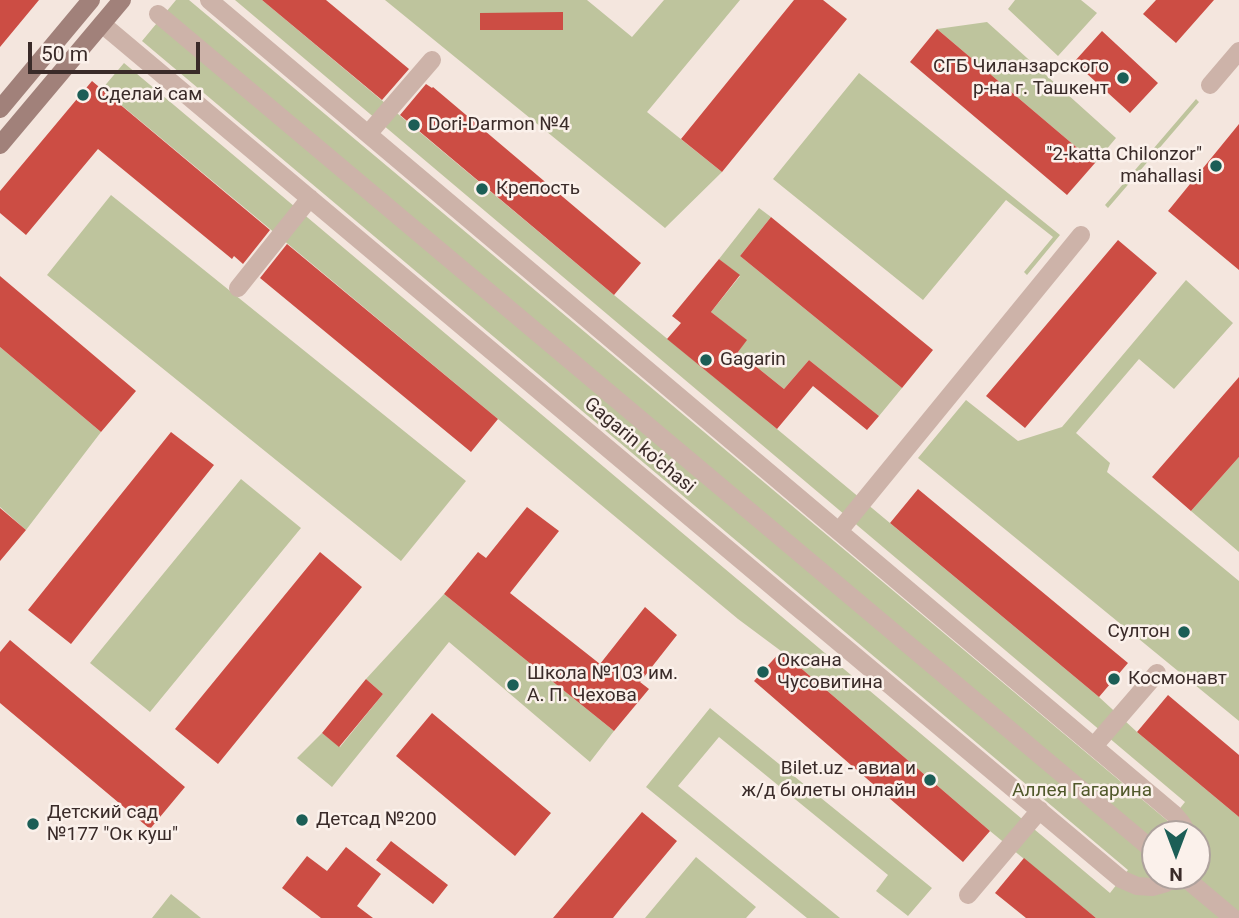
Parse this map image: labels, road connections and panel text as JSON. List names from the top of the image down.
{
  "streets": {
    "main road": ["Gagarin ko'chasi"]
  },
  "parks": ["Аллея Гагарина"],
  "places": [
    "СГБ Чиланзарского р-на г. Ташкент",
    "Сделай сам",
    "Dori-Darmon №4",
    "\"2-katta Chilonzor\" mahallasi",
    "Крепость",
    "Gagarin",
    "Султон",
    "Оксана Чусовитина",
    "Космонавт",
    "Школа №103 им. А. П. Чехова",
    "Bilet.uz - авиа и ж/д билеты онлайн",
    "Детсад №200",
    "Детский сад №177 \"Ок куш\""
  ],
  "scale_bar": "50 m",
  "north": "bottom"
}
